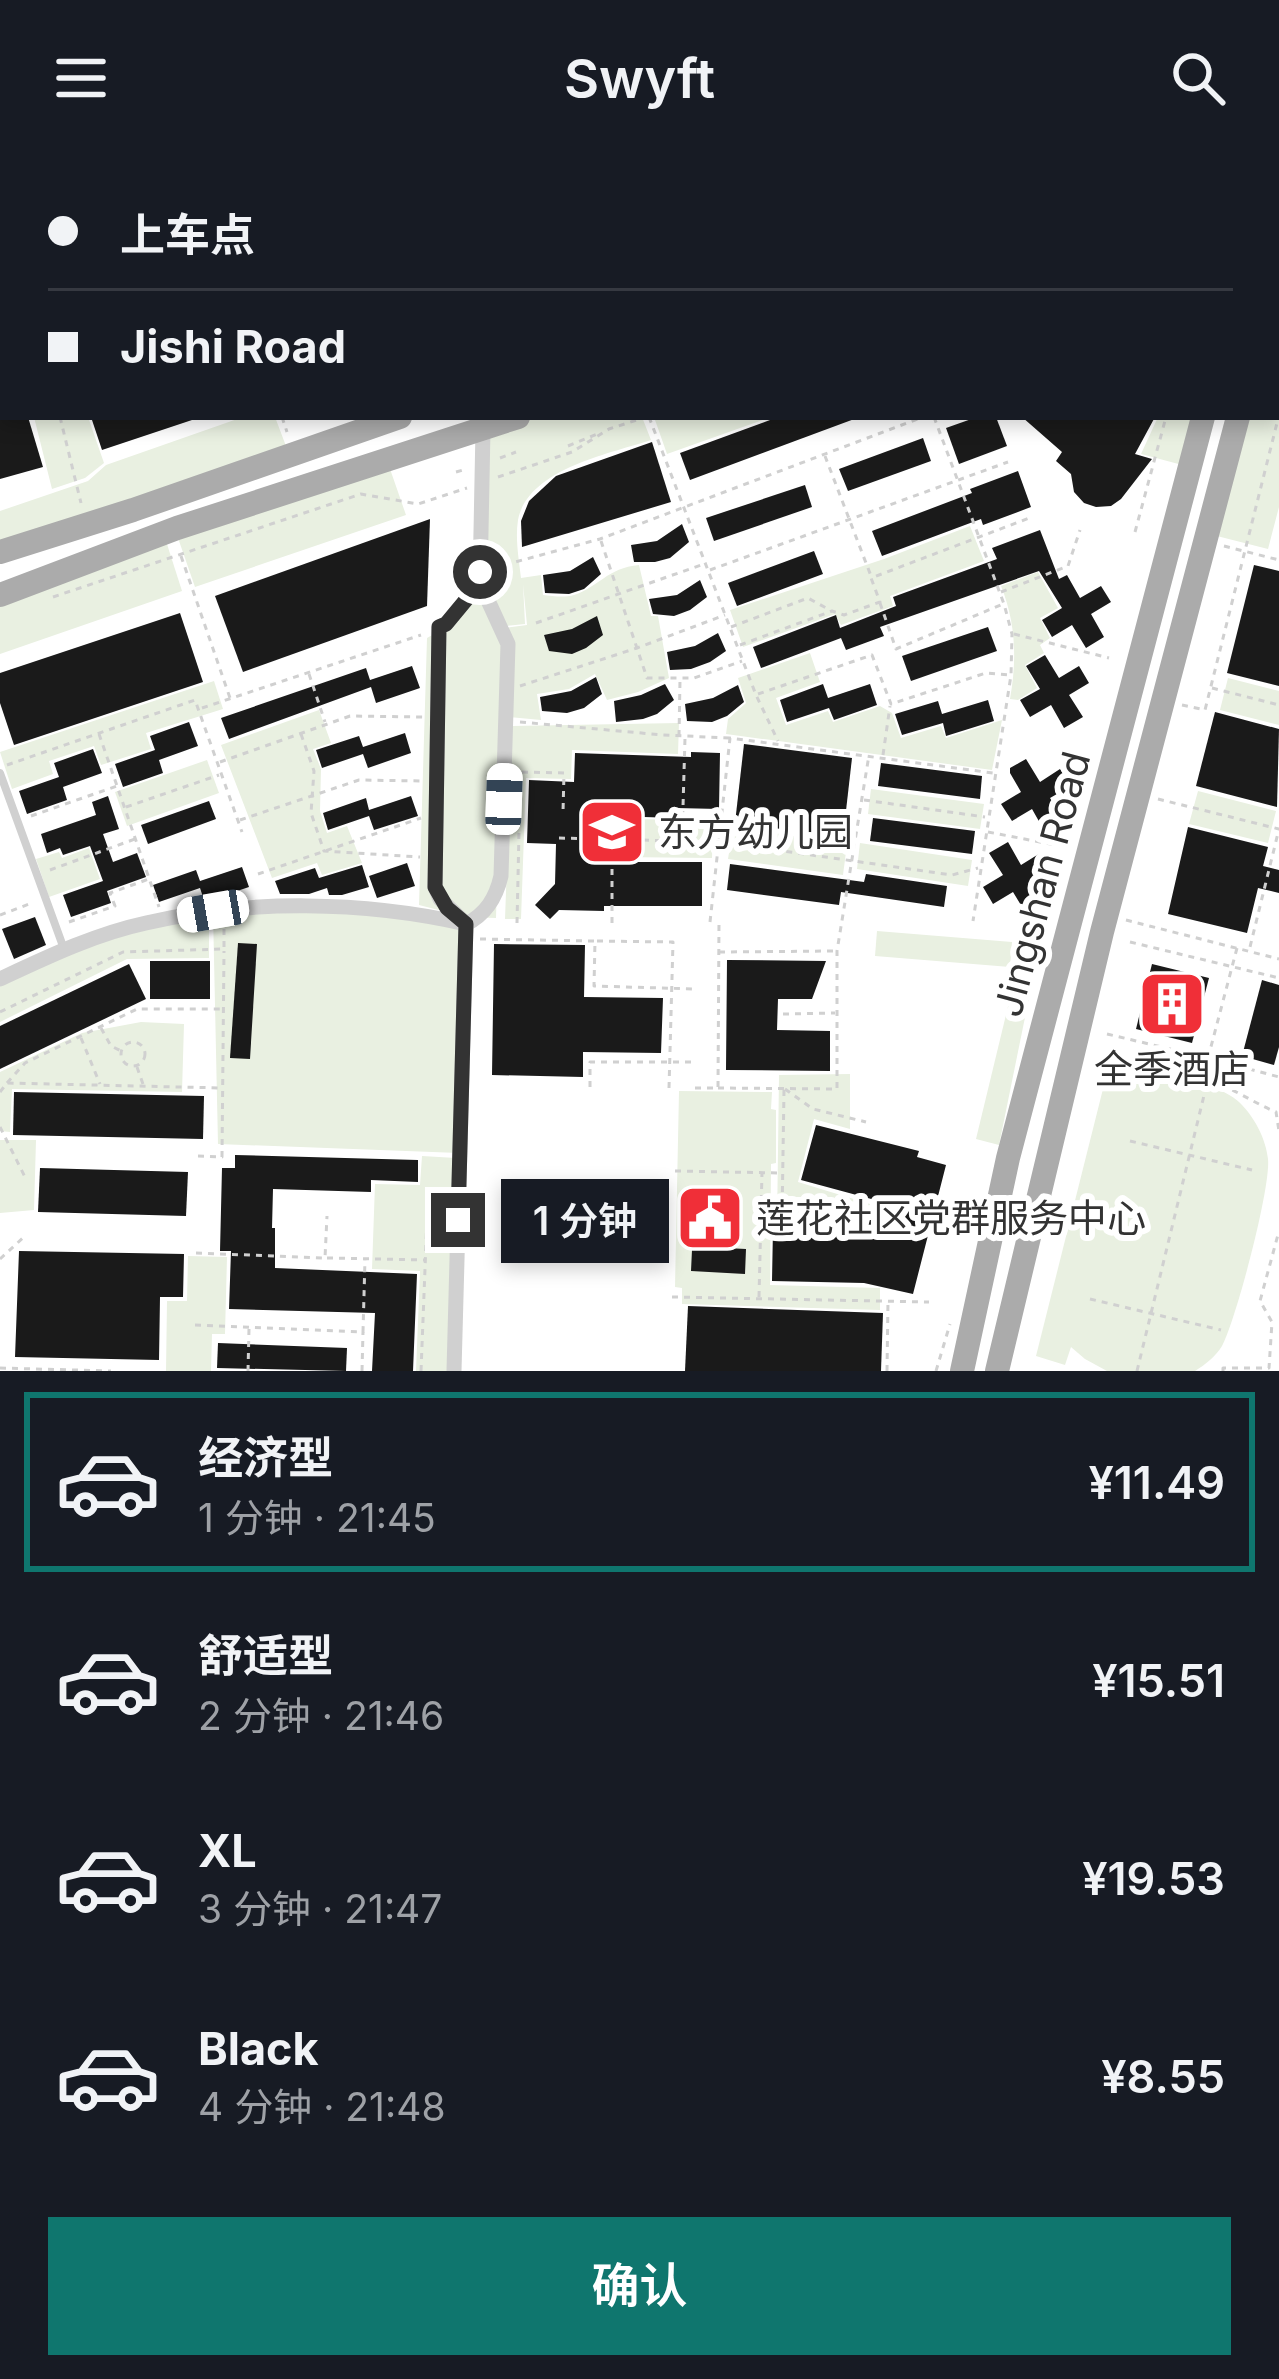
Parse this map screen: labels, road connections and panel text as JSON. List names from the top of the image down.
{
  "streets": {
    "main road": ["Jingshan Road"]
  },
  "places": {
    "school or university": ["东方幼儿园"],
    "building": ["全季酒店"],
    "public building": ["莲花社区党群服务中心"]
  },
  "page": {
    "header": "Swyft",
    "banner": ["上车点", "Jishi Road"],
    "bubble": "1 分钟",
    "list": [
      {
        "name": "经济型",
        "note": "1 分钟 · 21:45",
        "value": "¥11.49"
      },
      {
        "name": "舒适型",
        "note": "2 分钟 · 21:46",
        "value": "¥15.51"
      },
      {
        "name": "XL",
        "note": "3 分钟 · 21:47",
        "value": "¥19.53"
      },
      {
        "name": "Black",
        "note": "4 分钟 · 21:48",
        "value": "¥8.55"
      }
    ],
    "buttons": "确认"
  }
}
